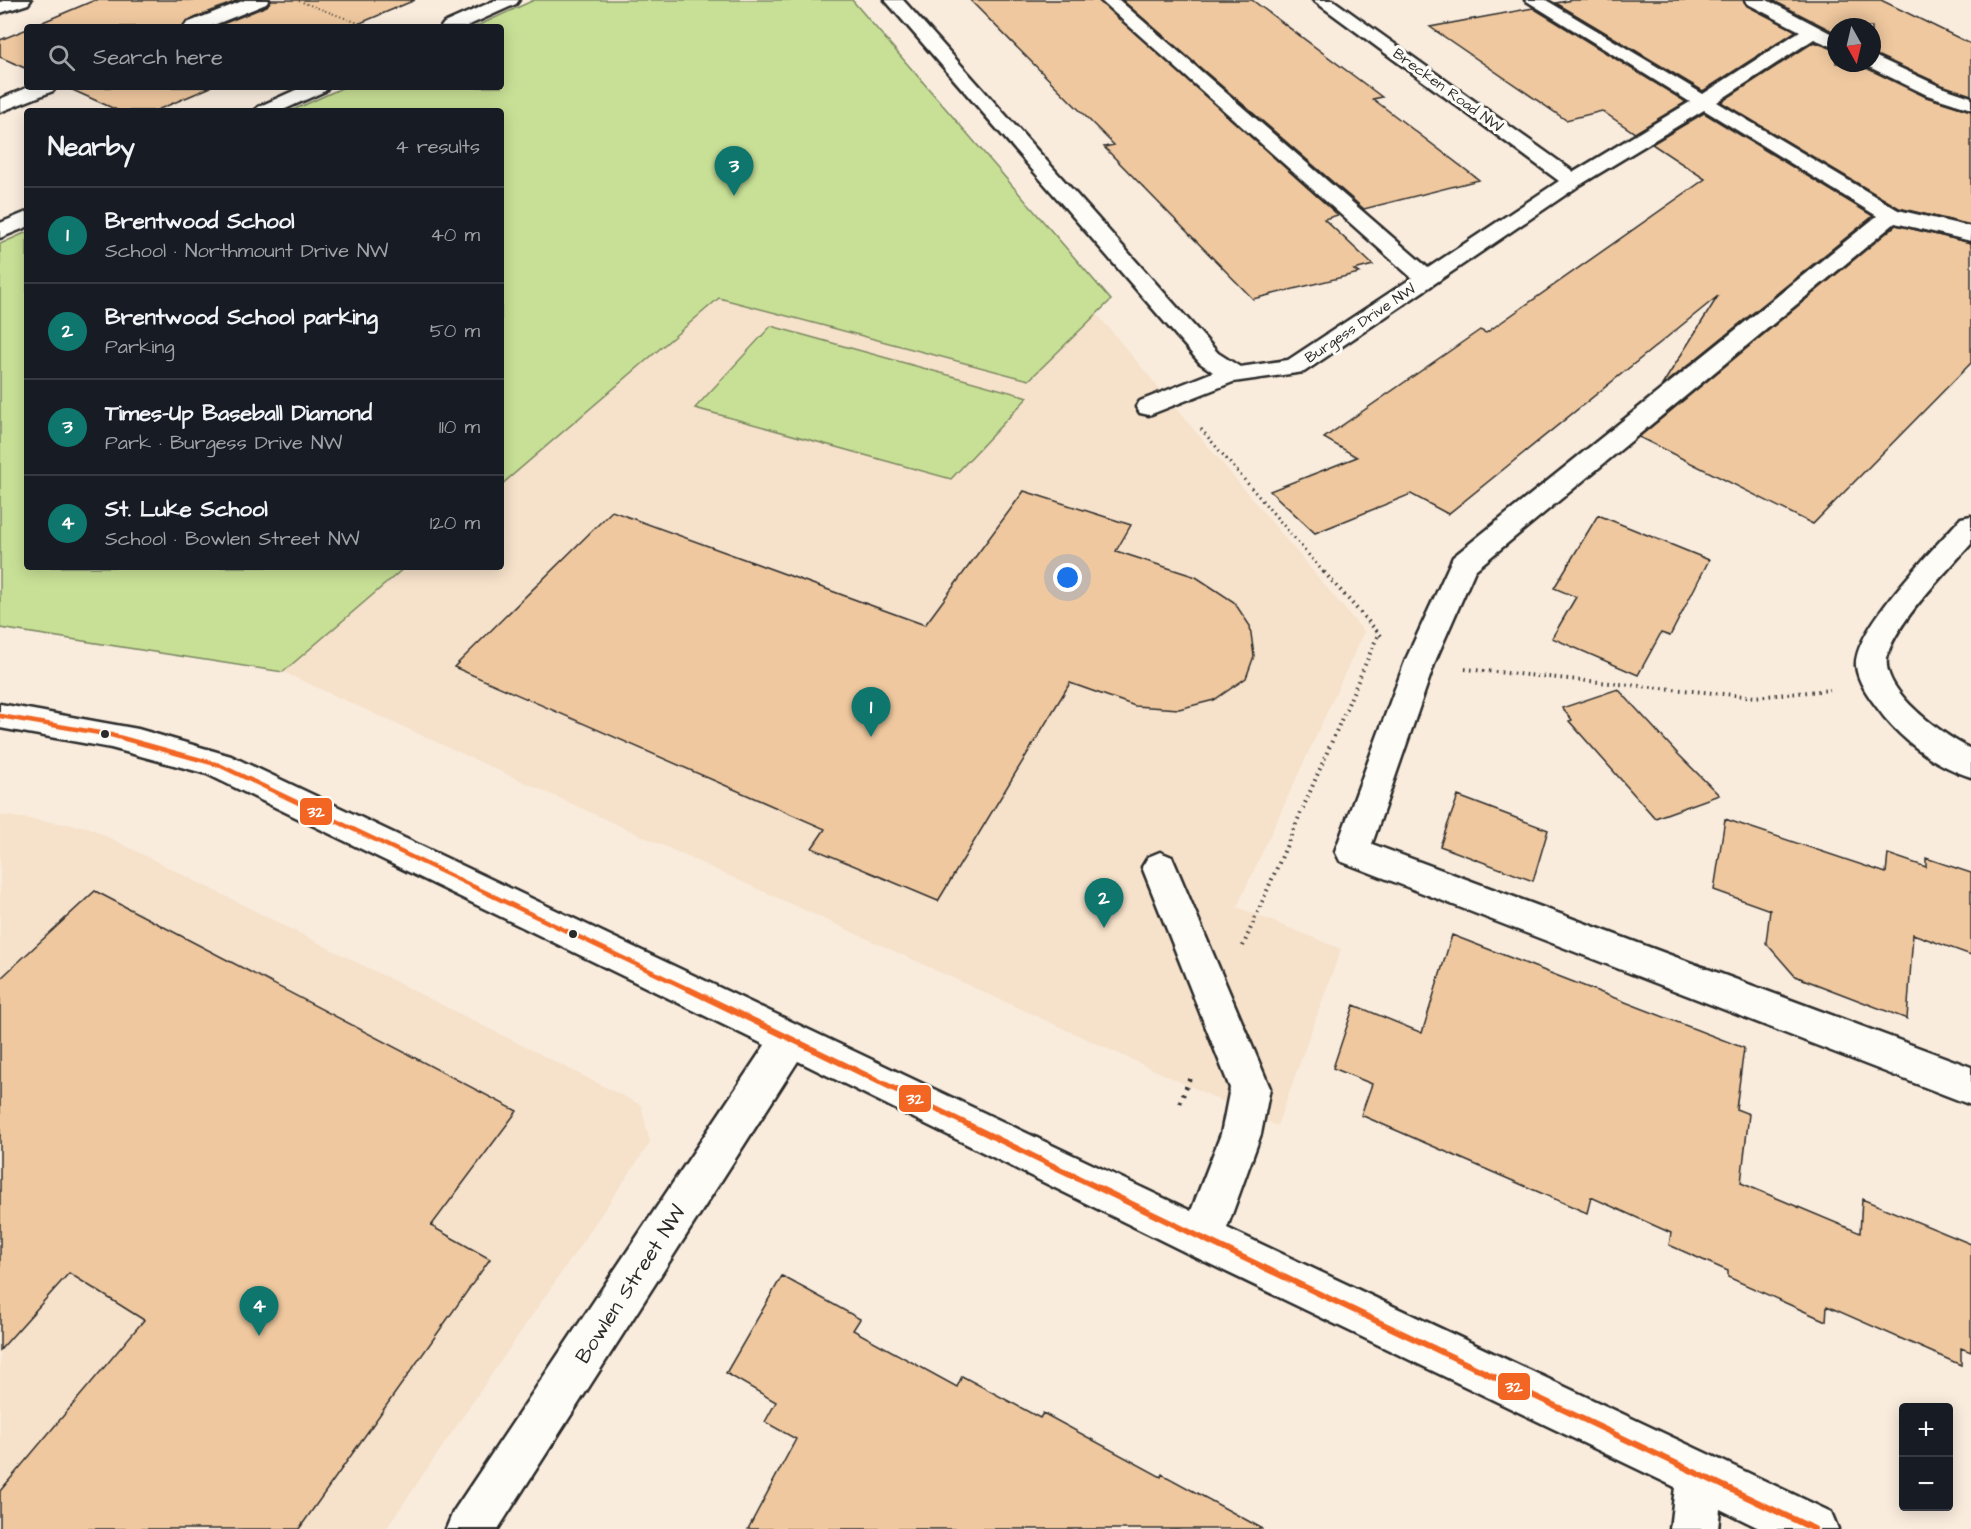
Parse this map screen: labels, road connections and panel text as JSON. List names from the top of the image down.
{
  "streets": {
    "street": ["Brecken Road NW", "Burgess Drive NW", "Bowlen Street NW"]
  },
  "crossings": [
    ["Brecken Road NW", "Burgess Drive NW"]
  ],
  "lines": ["transit line 32"],
  "north": "bottom",
  "page": {
    "search": "Search here",
    "heading": ["Nearby", "4 results"],
    "pins": [
      "3",
      "1",
      "2",
      "4"
    ],
    "list": [
      {
        "mark": "1",
        "name": "Brentwood School",
        "note": "School · Northmount Drive NW",
        "value": "40 m"
      },
      {
        "mark": "2",
        "name": "Brentwood School parking",
        "note": "Parking",
        "value": "50 m"
      },
      {
        "mark": "3",
        "name": "Times-Up Baseball Diamond",
        "note": "Park · Burgess Drive NW",
        "value": "110 m"
      },
      {
        "mark": "4",
        "name": "St. Luke School",
        "note": "School · Bowlen Street NW",
        "value": "120 m"
      }
    ],
    "map_buttons": ["+", "−"]
  }
}
